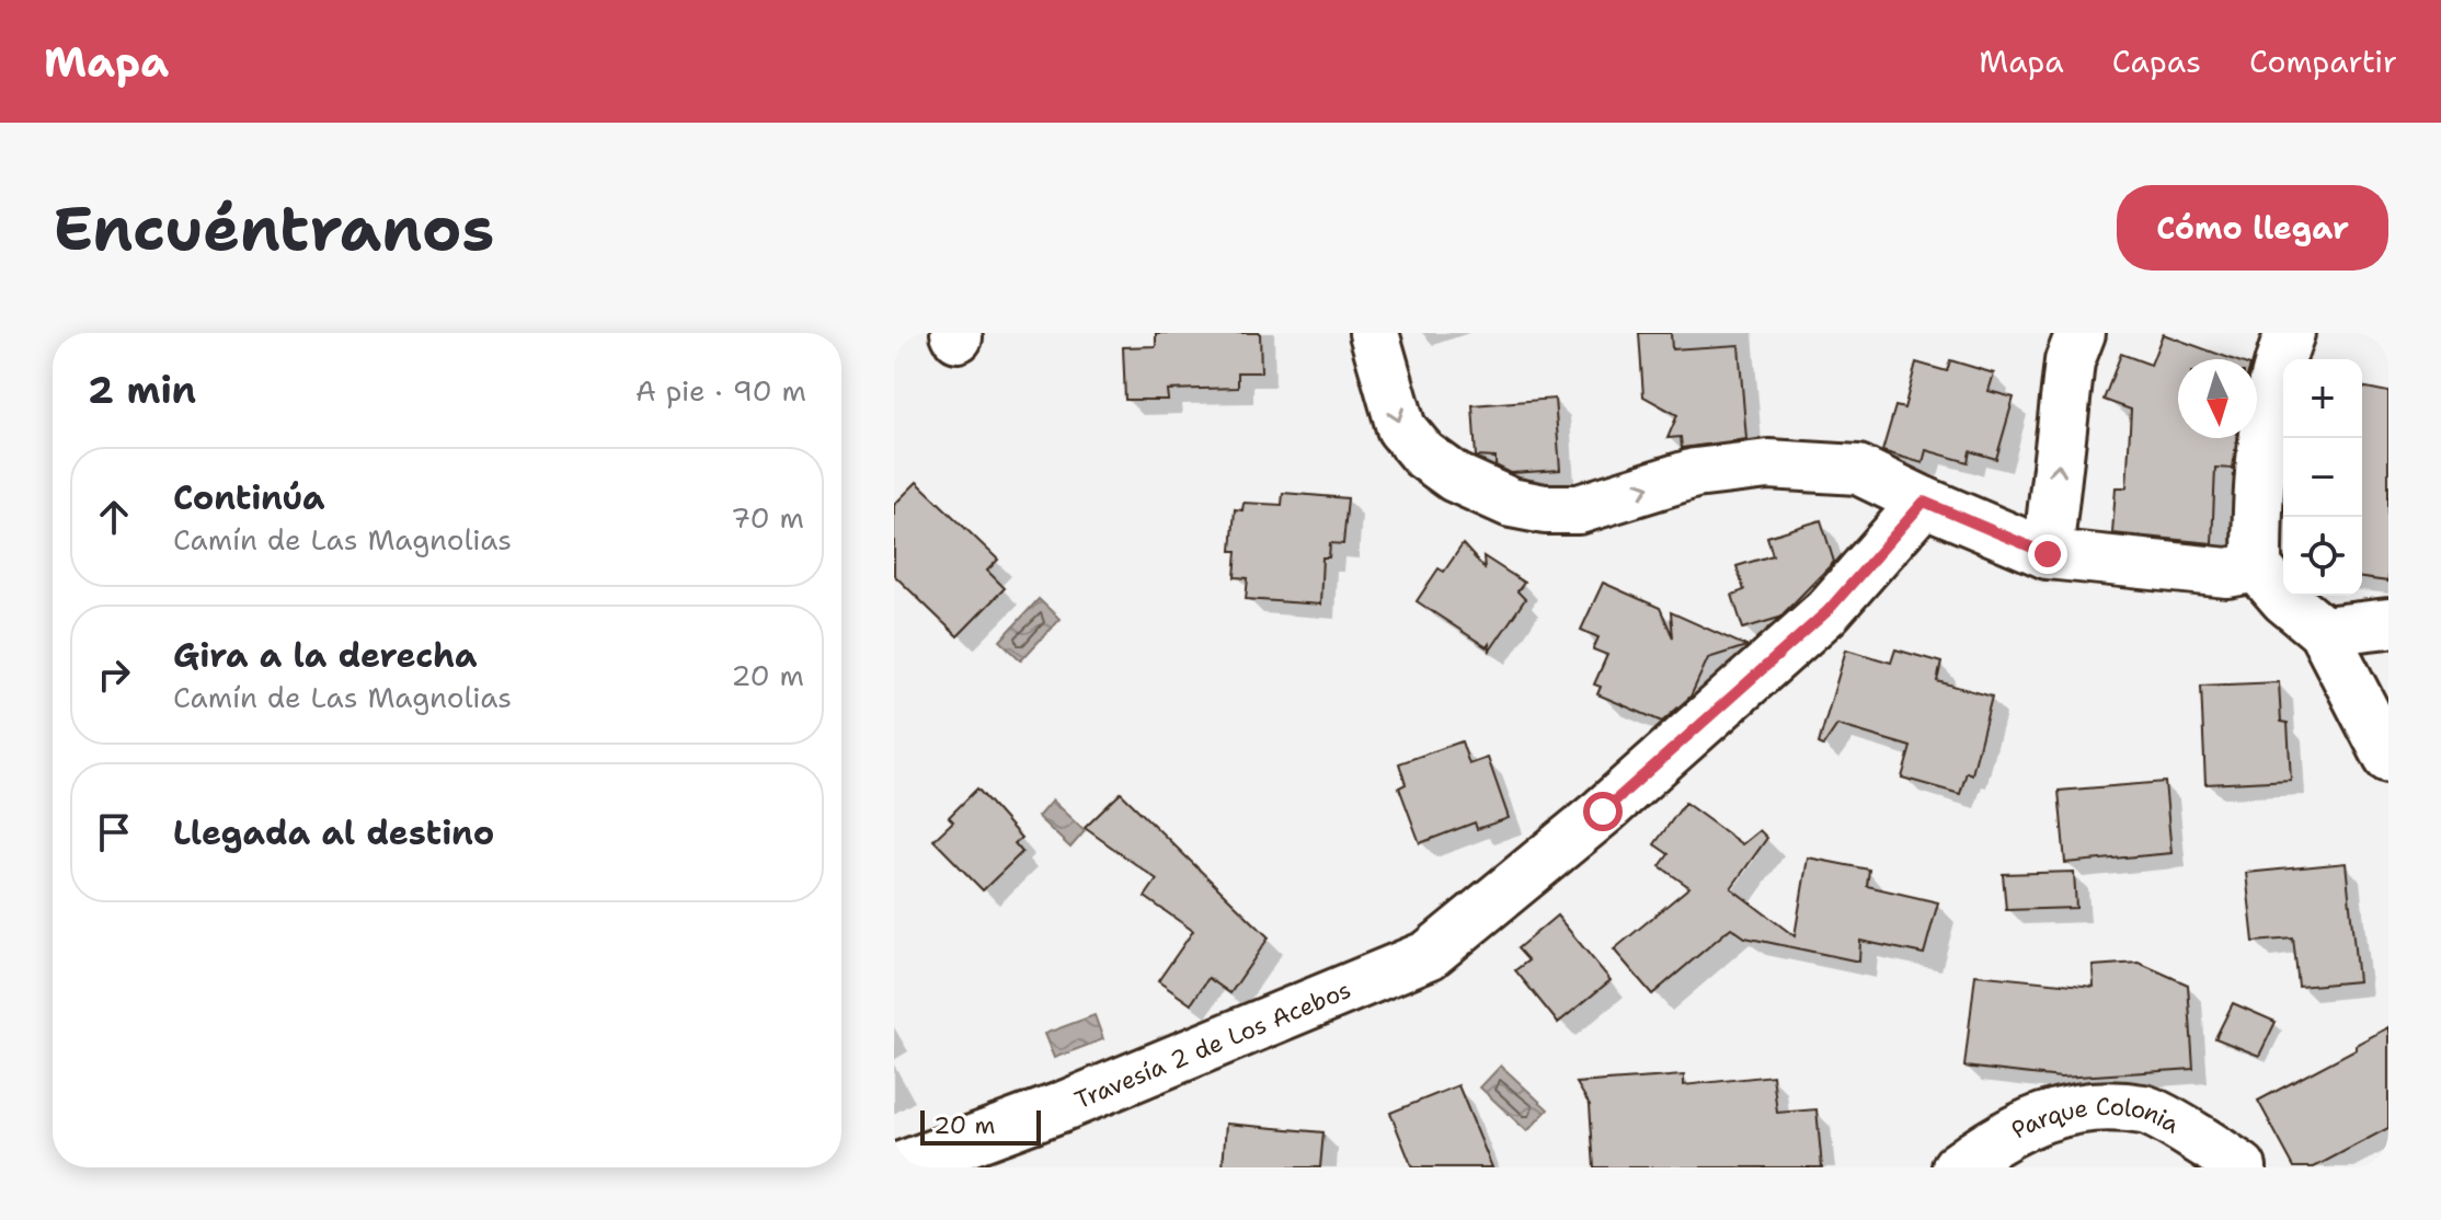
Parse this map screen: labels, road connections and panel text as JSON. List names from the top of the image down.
{
  "streets": {
    "street": ["Travesía 2 de Los Acebos", "Parque Colonia"]
  },
  "scale_bar": "20 m",
  "north": "bottom",
  "page": {
    "header": "Mapa",
    "nav": ["Mapa", "Capas", "Compartir"],
    "buttons": "Cómo llegar",
    "title": "Encuéntranos",
    "heading": ["2 min", "A pie · 90 m"],
    "map_buttons": ["+", "−"],
    "list": [
      ["Continúa", "Camín de Las Magnolias", "70 m"],
      ["Gira a la derecha", "Camín de Las Magnolias", "20 m"],
      "Llegada al destino"
    ],
    "scale": "20 m"
  }
}
